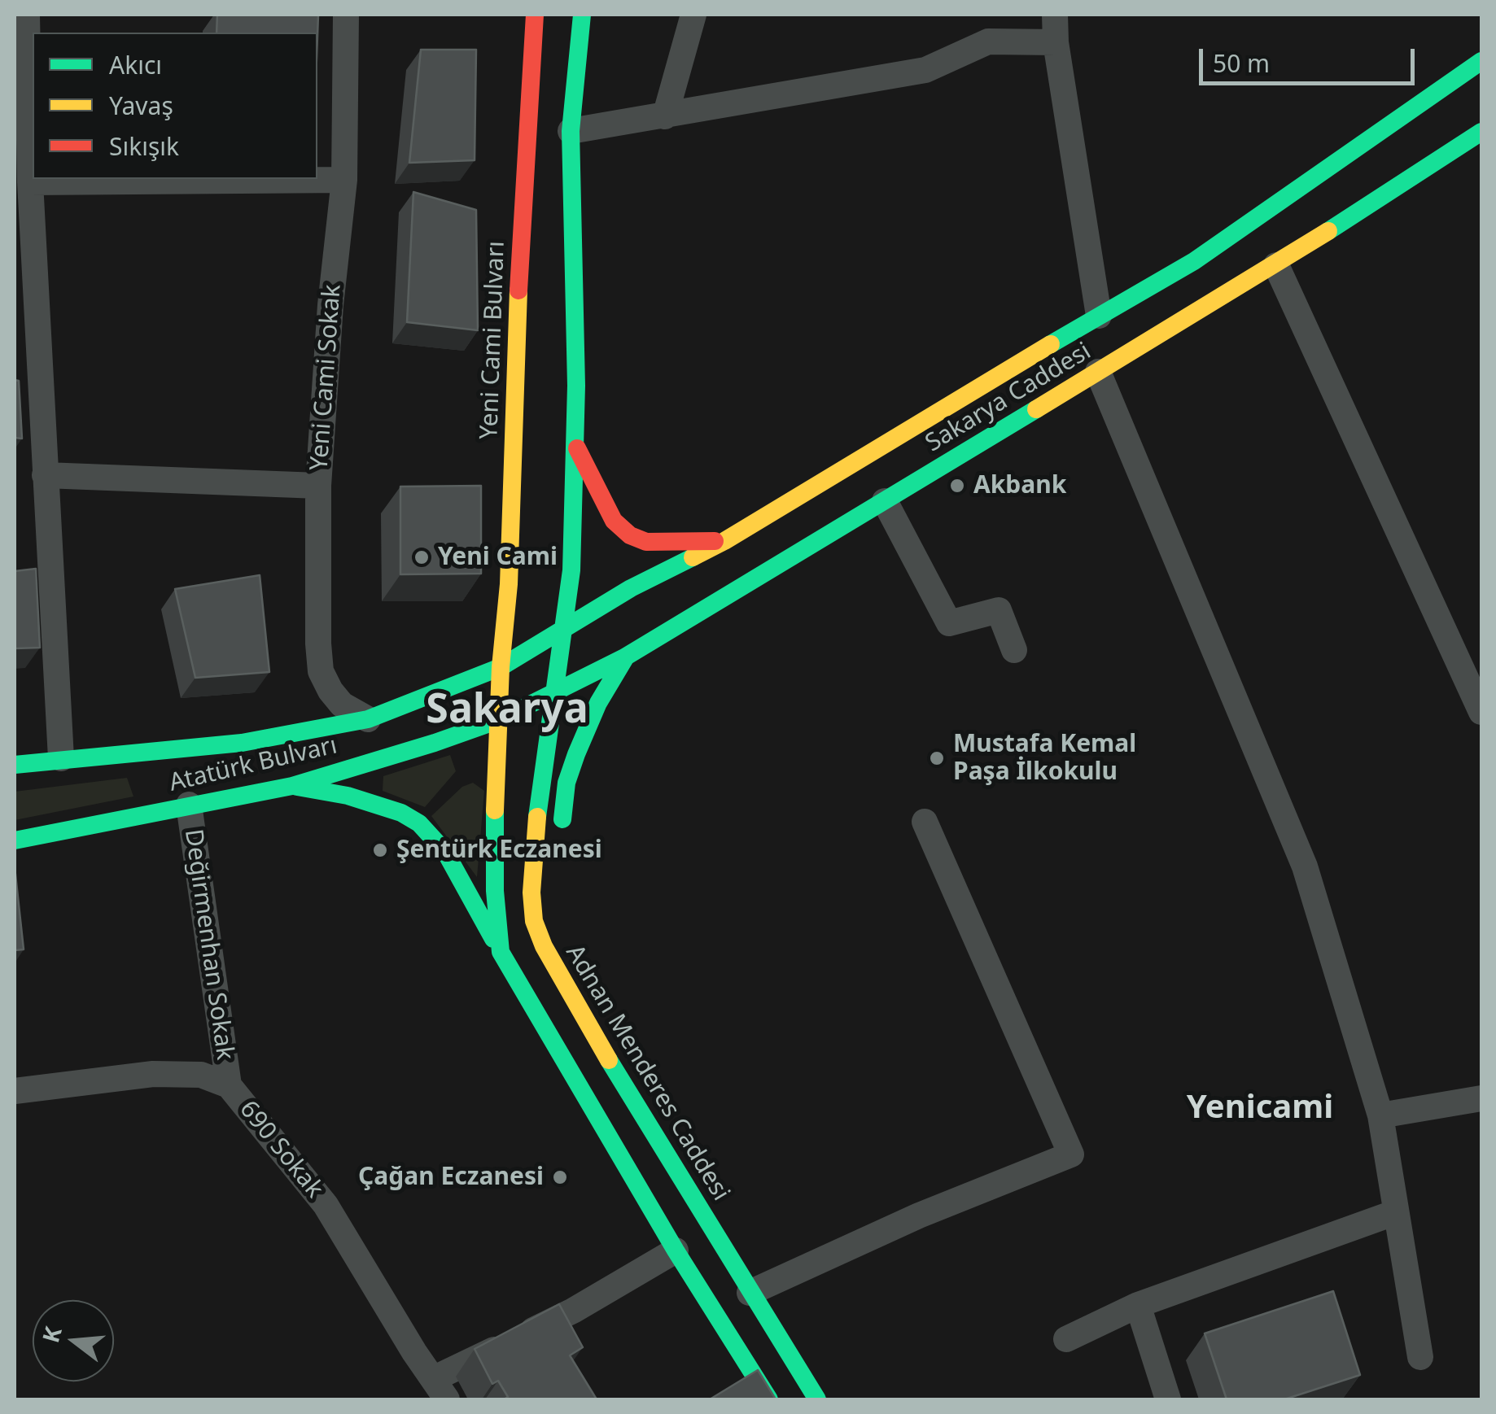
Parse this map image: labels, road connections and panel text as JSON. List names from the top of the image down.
{
  "streets": {
    "main road": [
      "Yeni Cami Bulvarı",
      "Sakarya Caddesi",
      "Atatürk Bulvarı",
      "Adnan Menderes Caddesi"
    ],
    "street": ["Yeni Cami Sokak", "Değirmenhan Sokak", "690 Sokak"]
  },
  "crossings": [
    ["Yeni Cami Bulvarı", "Sakarya Caddesi"],
    ["Yeni Cami Bulvarı", "Atatürk Bulvarı"],
    ["Yeni Cami Sokak", "Atatürk Bulvarı"],
    ["Sakarya Caddesi", "Atatürk Bulvarı"],
    ["Sakarya Caddesi", "Adnan Menderes Caddesi"],
    ["Atatürk Bulvarı", "Değirmenhan Sokak"],
    ["Atatürk Bulvarı", "Adnan Menderes Caddesi"],
    ["Değirmenhan Sokak", "690 Sokak"]
  ],
  "districts": ["Sakarya", "Yenicami"],
  "places": [
    "Akbank",
    "Yeni Cami",
    "Mustafa Kemal Paşa İlkokulu",
    "Şentürk Eczanesi",
    "Çağan Eczanesi"
  ],
  "legend": ["Akıcı", "Yavaş", "Sıkışık"],
  "scale_bar": "50 m",
  "north": "left"
}
